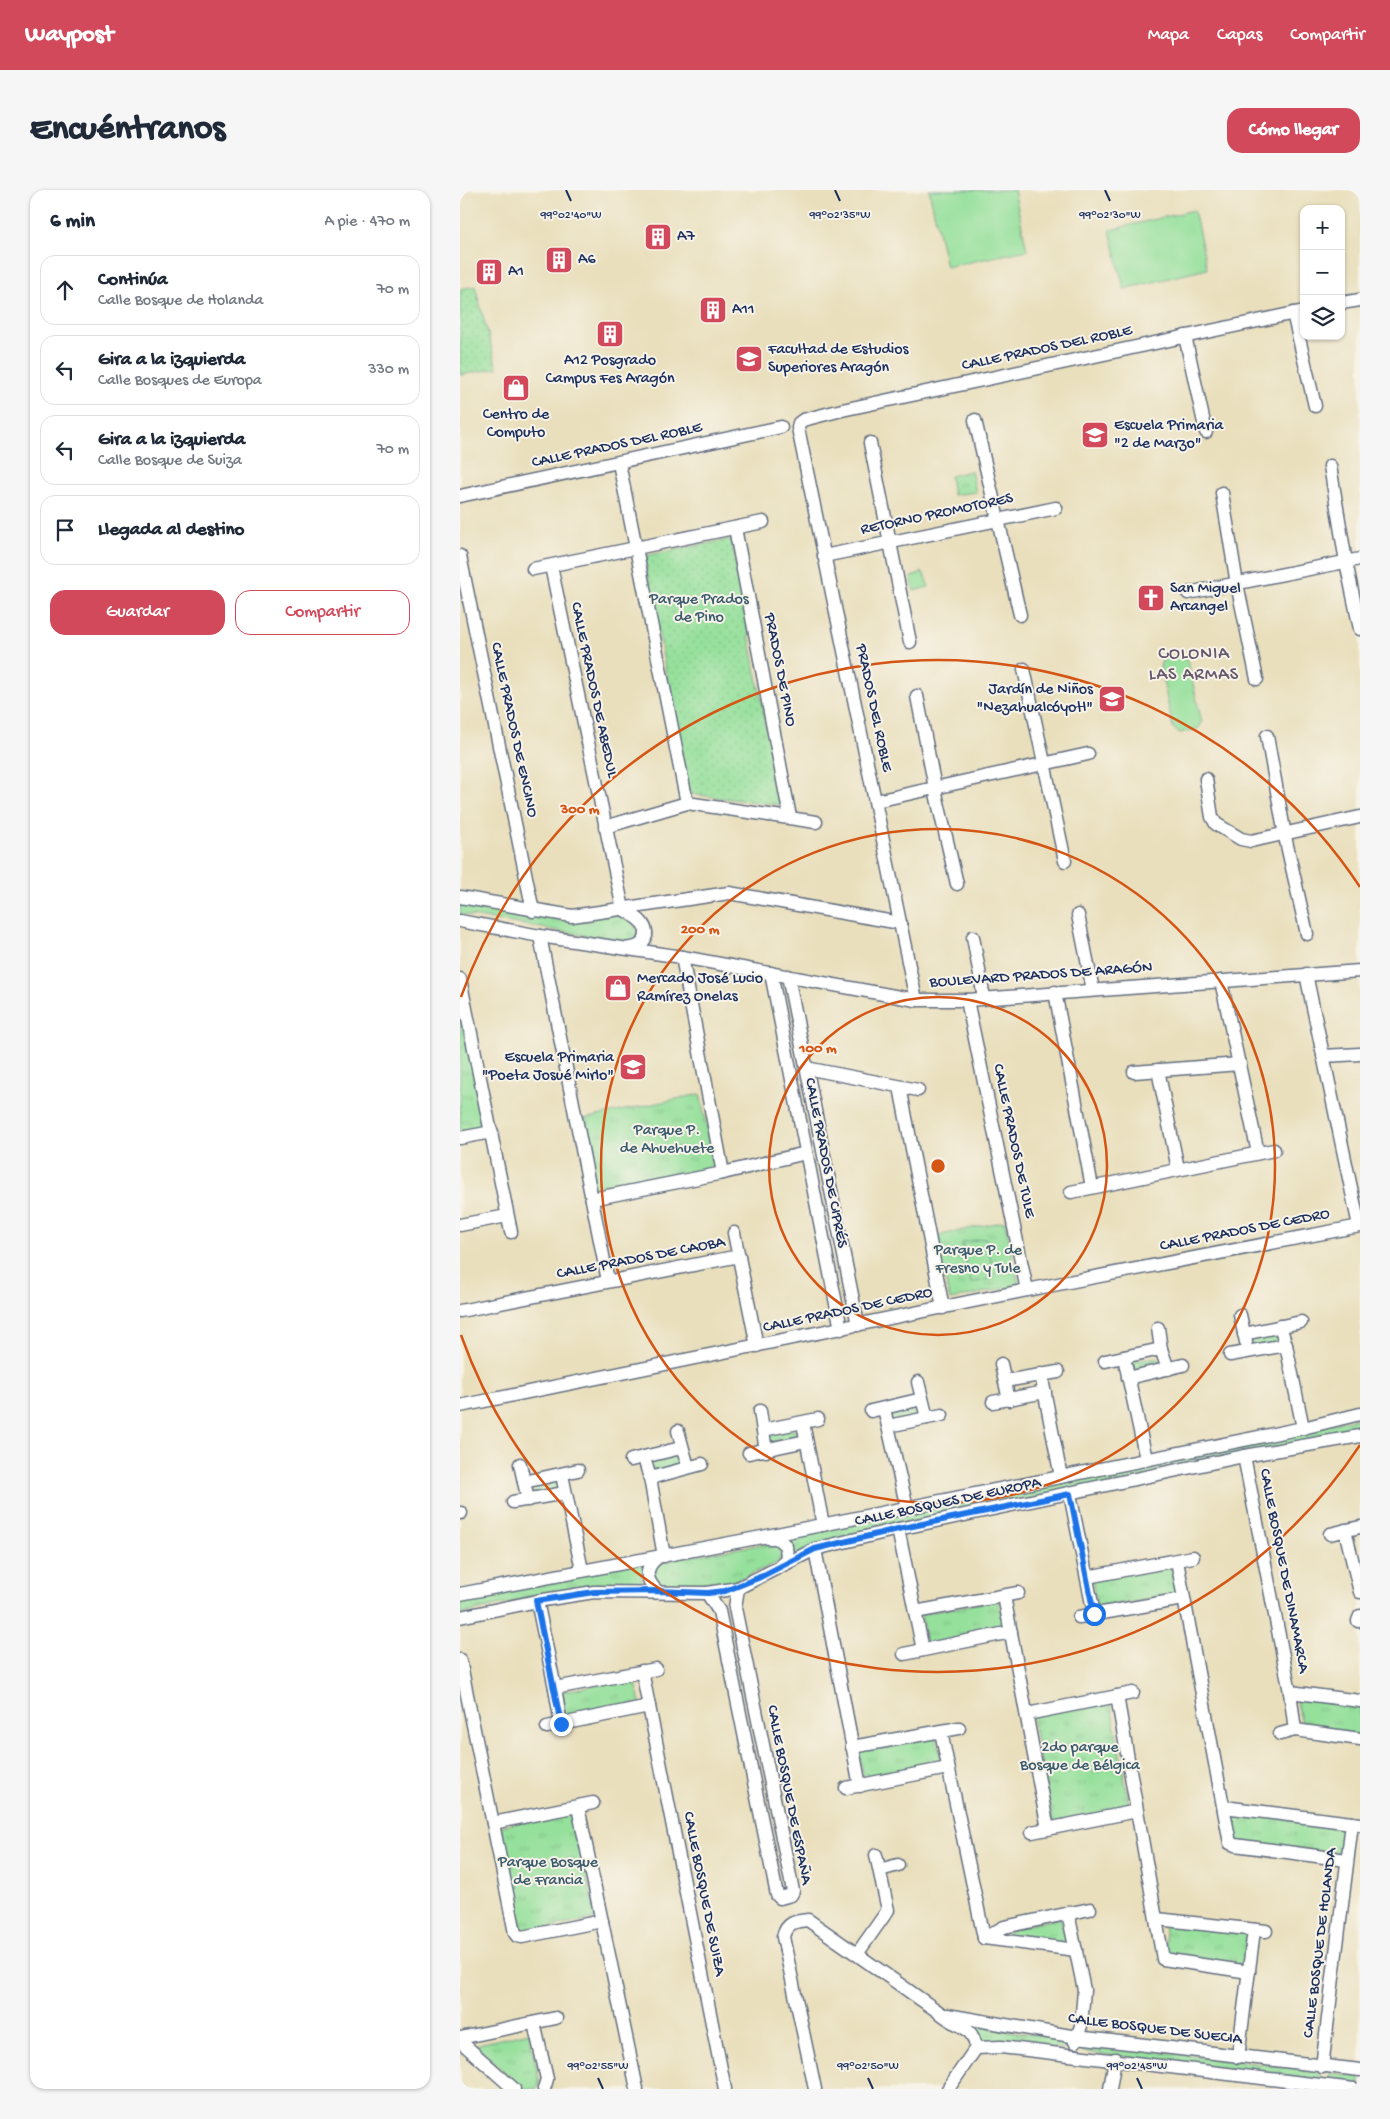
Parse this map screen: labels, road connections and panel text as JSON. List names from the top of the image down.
{
  "streets": {
    "street": [
      "CALLE PRADOS DEL ROBLE",
      "RETORNO PROMOTORES",
      "PRADOS DE PINO",
      "CALLE PRADOS DE ABEDUL",
      "PRADOS DEL ROBLE",
      "CALLE PRADOS DE ENCINO",
      "BOULEVARD PRADOS DE ARAGÓN",
      "CALLE PRADOS DE TULE",
      "CALLE PRADOS DE CIPRÉS",
      "CALLE PRADOS DE CEDRO",
      "CALLE PRADOS DE CAOBA",
      "CALLE BOSQUES DE EUROPA",
      "CALLE BOSQUE DE DINAMARCA",
      "CALLE BOSQUE DE ESPAÑA",
      "CALLE BOSQUE DE SUIZA",
      "CALLE BOSQUE DE HOLANDA",
      "CALLE BOSQUE DE SUECIA"
    ]
  },
  "crossings": [
    ["CALLE PRADOS DEL ROBLE", "PRADOS DEL ROBLE"],
    ["RETORNO PROMOTORES", "PRADOS DEL ROBLE"],
    ["PRADOS DEL ROBLE", "BOULEVARD PRADOS DE ARAGÓN"],
    ["BOULEVARD PRADOS DE ARAGÓN", "CALLE PRADOS DE TULE"],
    ["BOULEVARD PRADOS DE ARAGÓN", "CALLE PRADOS DE CIPRÉS"],
    ["CALLE PRADOS DE TULE", "CALLE PRADOS DE CEDRO"],
    ["CALLE PRADOS DE CIPRÉS", "CALLE PRADOS DE CEDRO"],
    ["CALLE PRADOS DE CEDRO", "CALLE PRADOS DE CAOBA"],
    ["CALLE BOSQUES DE EUROPA", "CALLE BOSQUE DE DINAMARCA"],
    ["CALLE BOSQUES DE EUROPA", "CALLE BOSQUE DE ESPAÑA"],
    ["CALLE BOSQUE DE HOLANDA", "CALLE BOSQUE DE SUECIA"]
  ],
  "districts": ["COLONIA LAS ARMAS"],
  "parks": [
    "Parque Prados de Pino",
    "Parque P. de Ahuehuete",
    "Parque P. de Fresno y Tule",
    "2do parque Bosque de Bélgica",
    "Parque Bosque de Francia"
  ],
  "places": {
    "building": [
      "A7",
      "A6",
      "A1",
      "A11",
      "A12 Posgrado Campus Fes Aragón"
    ],
    "school or university": [
      "Facultad de Estudios Superiores Aragón",
      "Escuela Primaria \"2 de Marzo\"",
      "Jardín de Niños \"Nezahualcóyotl\"",
      "Escuela Primaria \"Poeta Josué Mirlo\""
    ],
    "shop": ["Centro de Computo", "Mercado José Lucio Ramírez Onelas"],
    "church": ["San Miguel Arcangel"]
  },
  "page": {
    "header": "Waypost",
    "nav": ["Mapa", "Capas", "Compartir"],
    "buttons": [
      "Cómo llegar",
      ["Guardar", "Compartir"]
    ],
    "title": "Encuéntranos",
    "heading": ["6 min", "A pie · 470 m"],
    "map_buttons": ["+", "−"],
    "list": [
      ["Continúa", "Calle Bosque de Holanda", "70 m"],
      ["Gira a la izquierda", "Calle Bosques de Europa", "330 m"],
      ["Gira a la izquierda", "Calle Bosque de Suiza", "70 m"],
      "Llegada al destino"
    ]
  },
  "coordinates": [
    "99°02'40\"W",
    "99°02'35\"W",
    "99°02'30\"W",
    "99°02'55\"W",
    "99°02'50\"W",
    "99°02'45\"W"
  ],
  "rings": ["300 m", "200 m", "100 m"]
}
